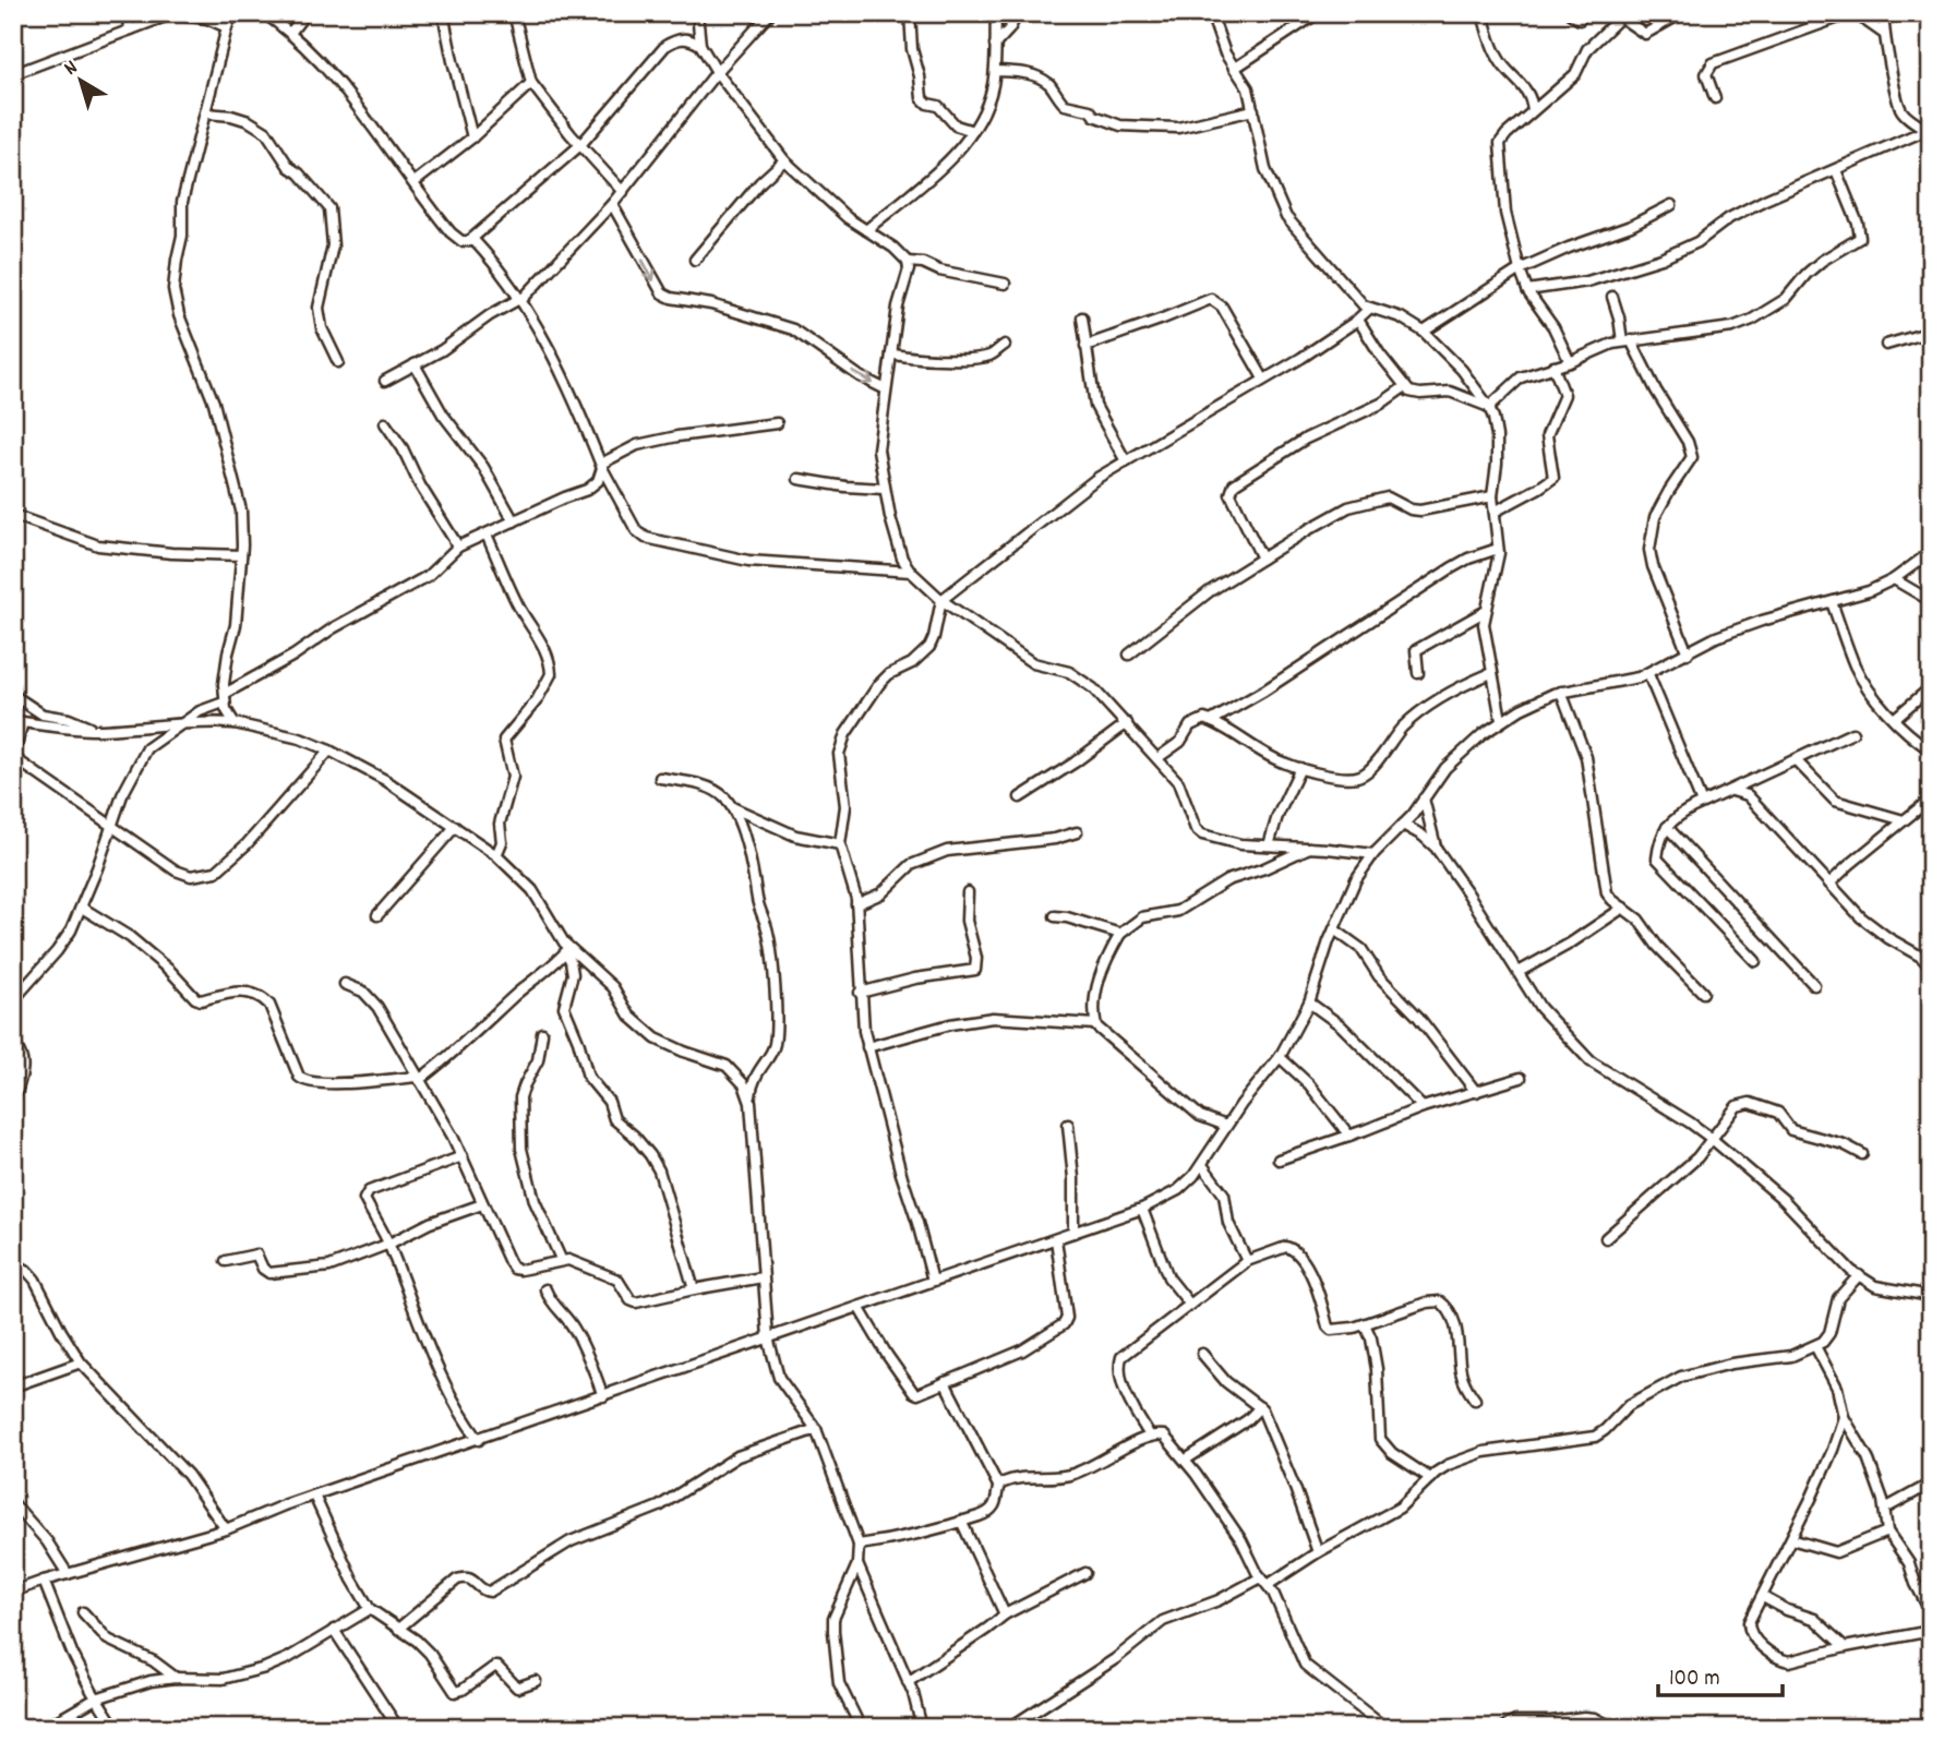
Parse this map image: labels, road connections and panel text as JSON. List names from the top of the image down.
{
  "scale_bar": "100 m",
  "north": "top left"
}
